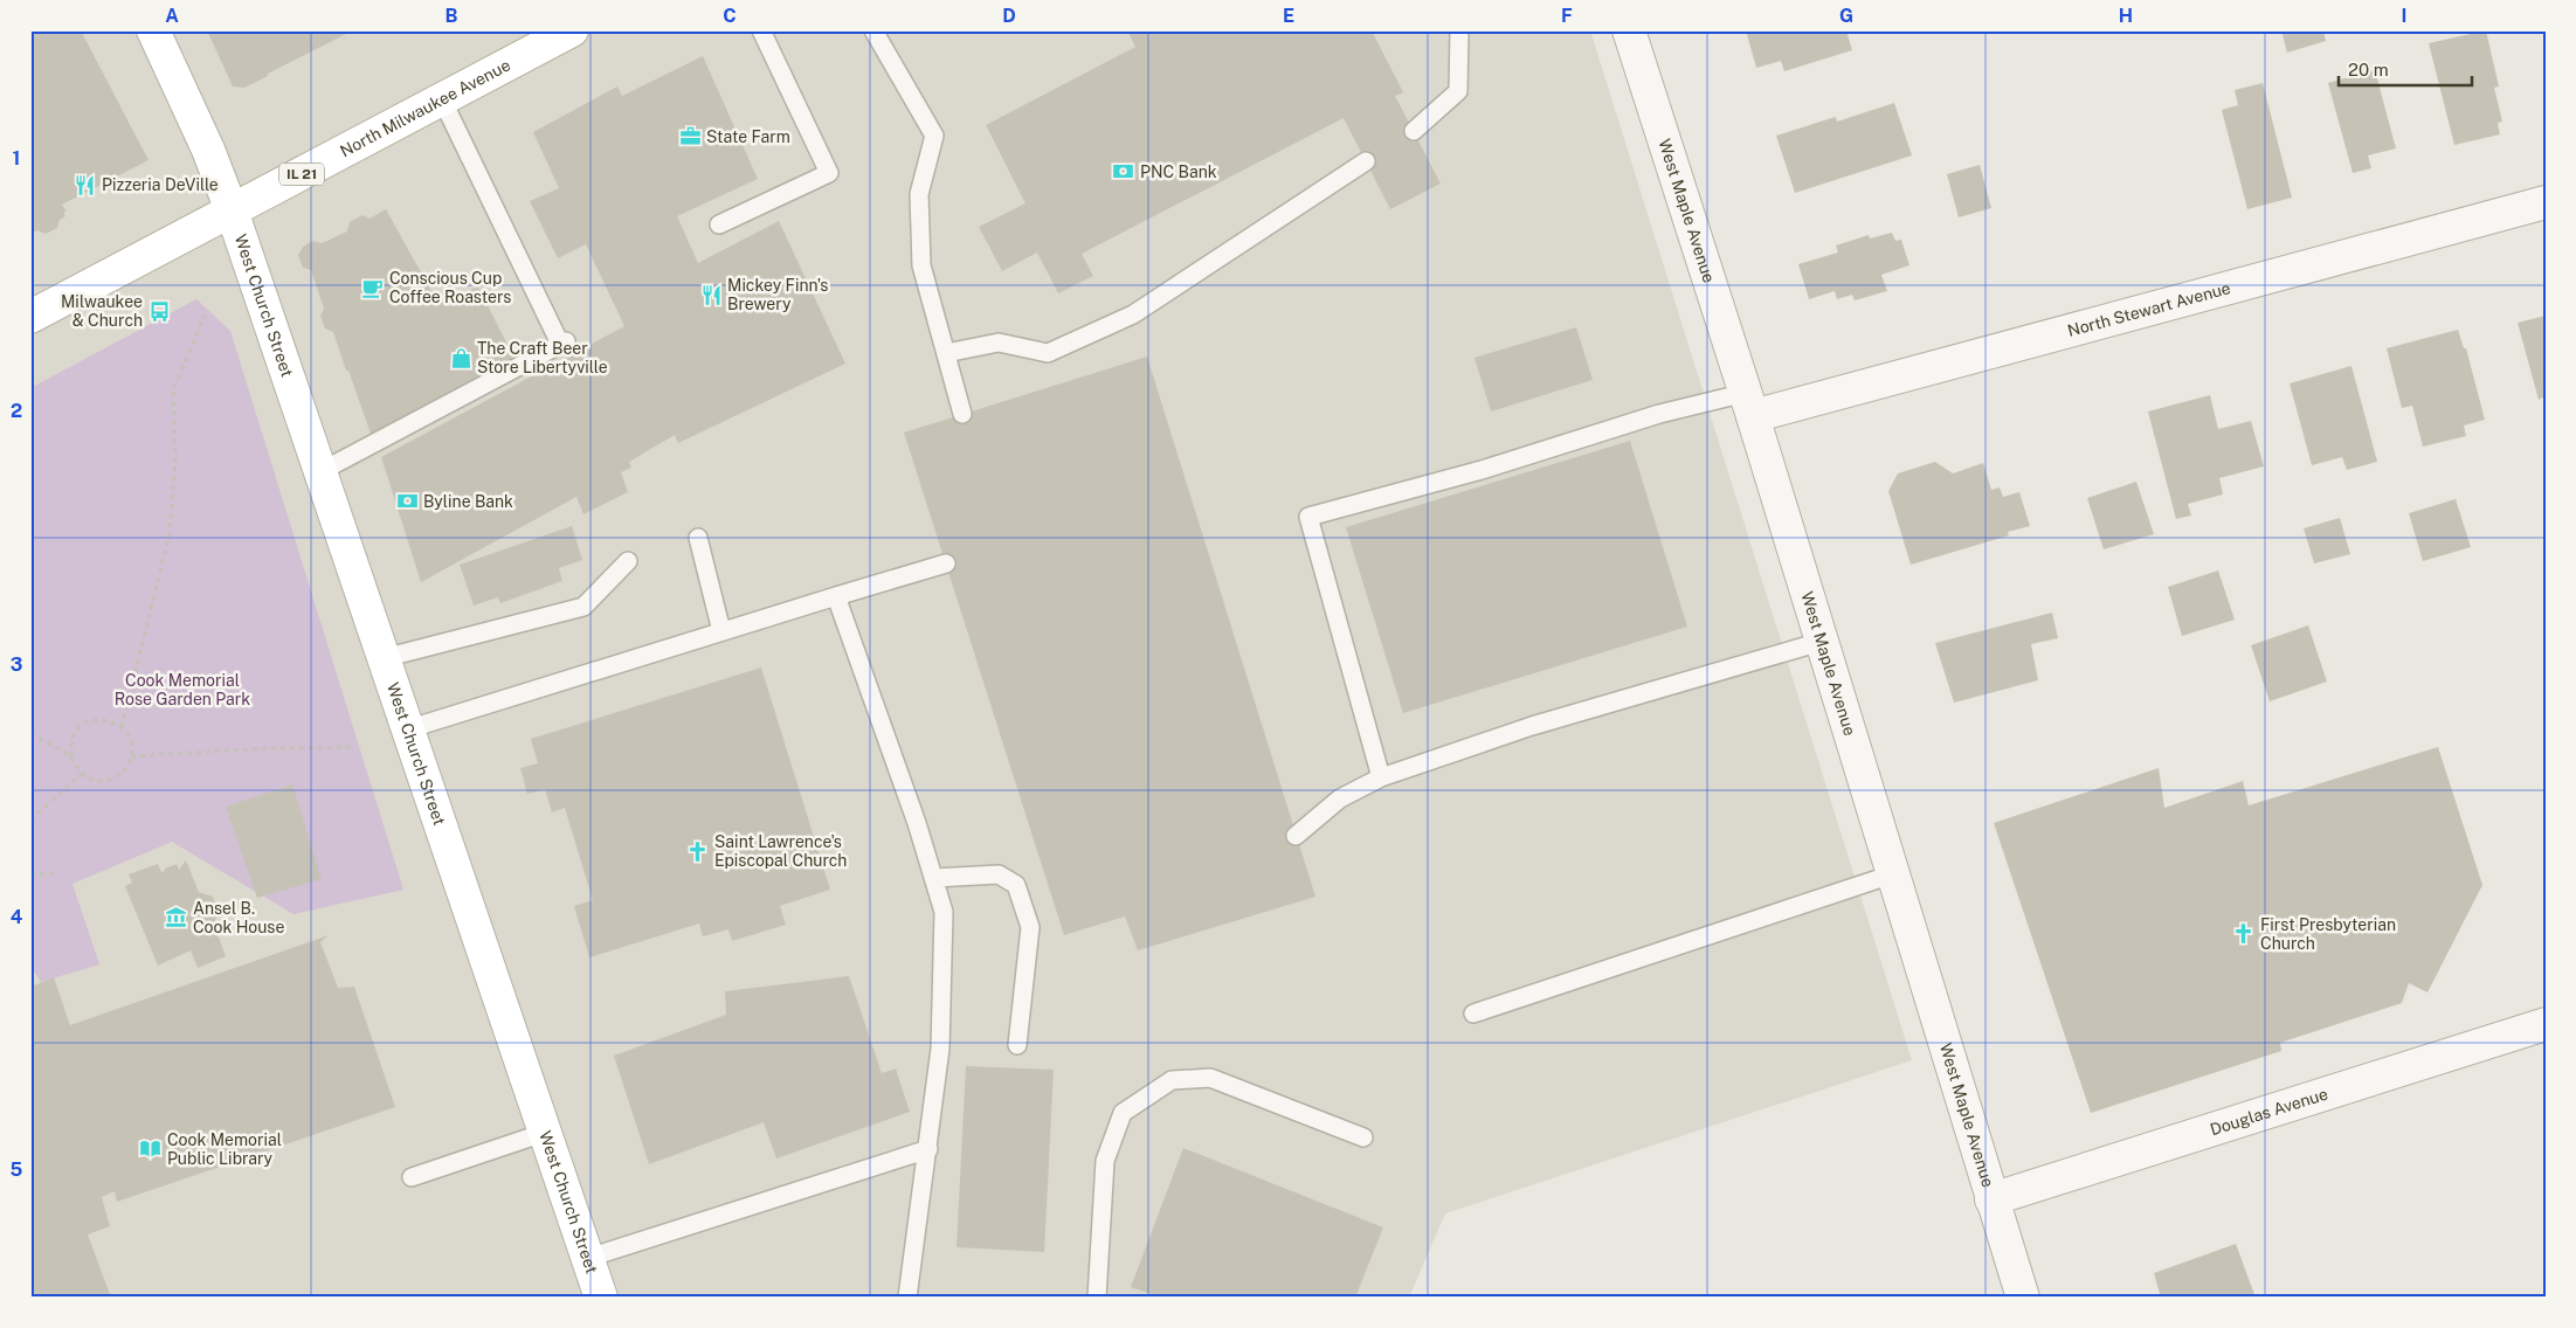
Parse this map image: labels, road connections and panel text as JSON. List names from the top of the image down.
{
  "streets": {
    "street": [
      "North Milwaukee Avenue",
      "IL 21",
      "West Maple Avenue",
      "West Church Street",
      "North Stewart Avenue",
      "Douglas Avenue"
    ]
  },
  "crossings": [
    ["North Milwaukee Avenue", "West Church Street"],
    ["West Maple Avenue", "North Stewart Avenue"],
    ["West Maple Avenue", "Douglas Avenue"]
  ],
  "parks": ["Cook Memorial Rose Garden Park"],
  "places": {
    "office": ["State Farm"],
    "bank": ["PNC Bank", "Byline Bank"],
    "restaurant": ["Pizzeria DeVille", "Mickey Finn's Brewery"],
    "cafe": ["Conscious Cup Coffee Roasters"],
    "bus stop": ["Milwaukee & Church"],
    "shop": ["The Craft Beer Store Libertyville"],
    "church": ["Saint Lawrence's Episcopal Church", "First Presbyterian Church"],
    "museum": ["Ansel B. Cook House"],
    "library": ["Cook Memorial Public Library"]
  },
  "scale_bar": "20 m",
  "grid": {
    "columns": [
      "A",
      "B",
      "C",
      "D",
      "E",
      "F",
      "G",
      "H",
      "I"
    ],
    "rows": [
      "1",
      "2",
      "3",
      "4",
      "5"
    ]
  }
}
